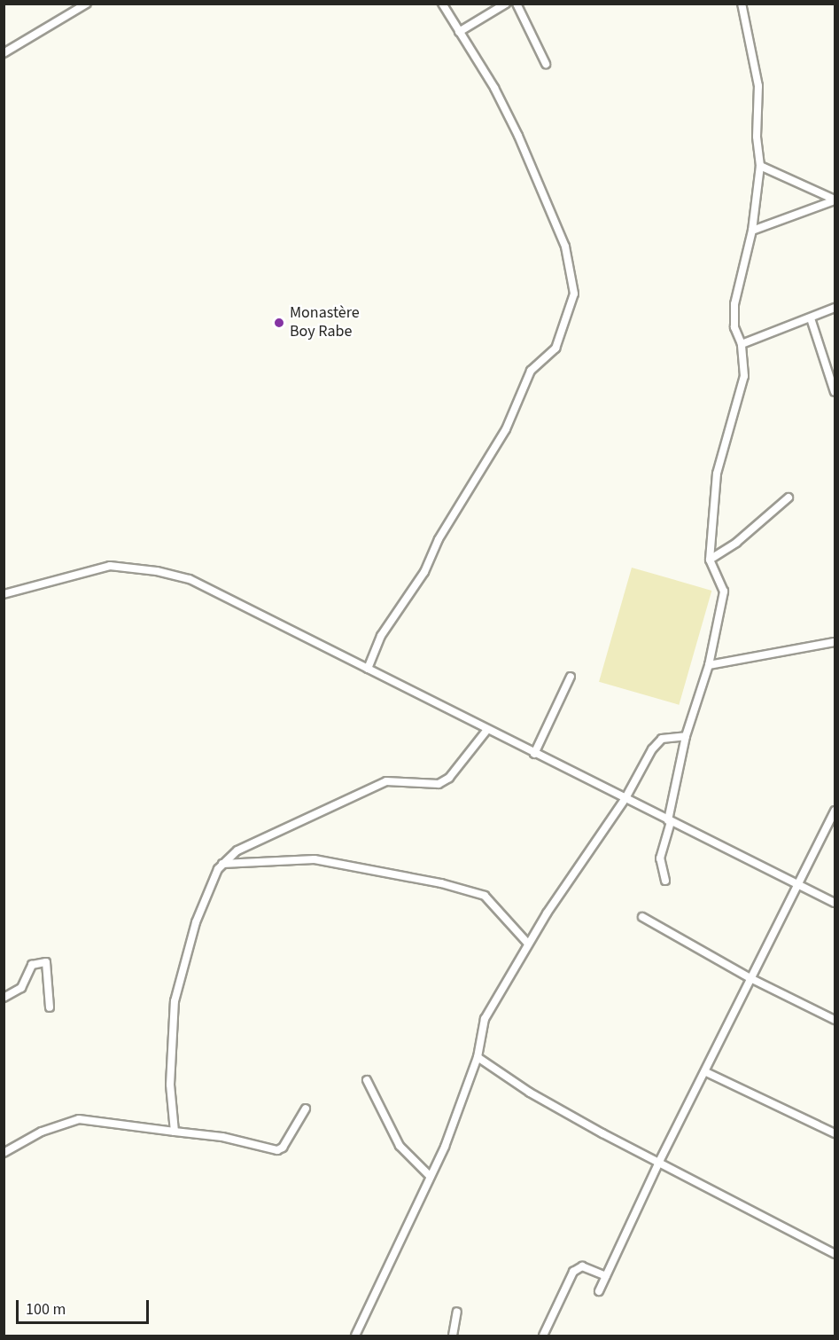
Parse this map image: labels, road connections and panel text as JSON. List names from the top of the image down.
{
  "places": ["Monastère Boy Rabe"],
  "scale_bar": "100 m"
}
